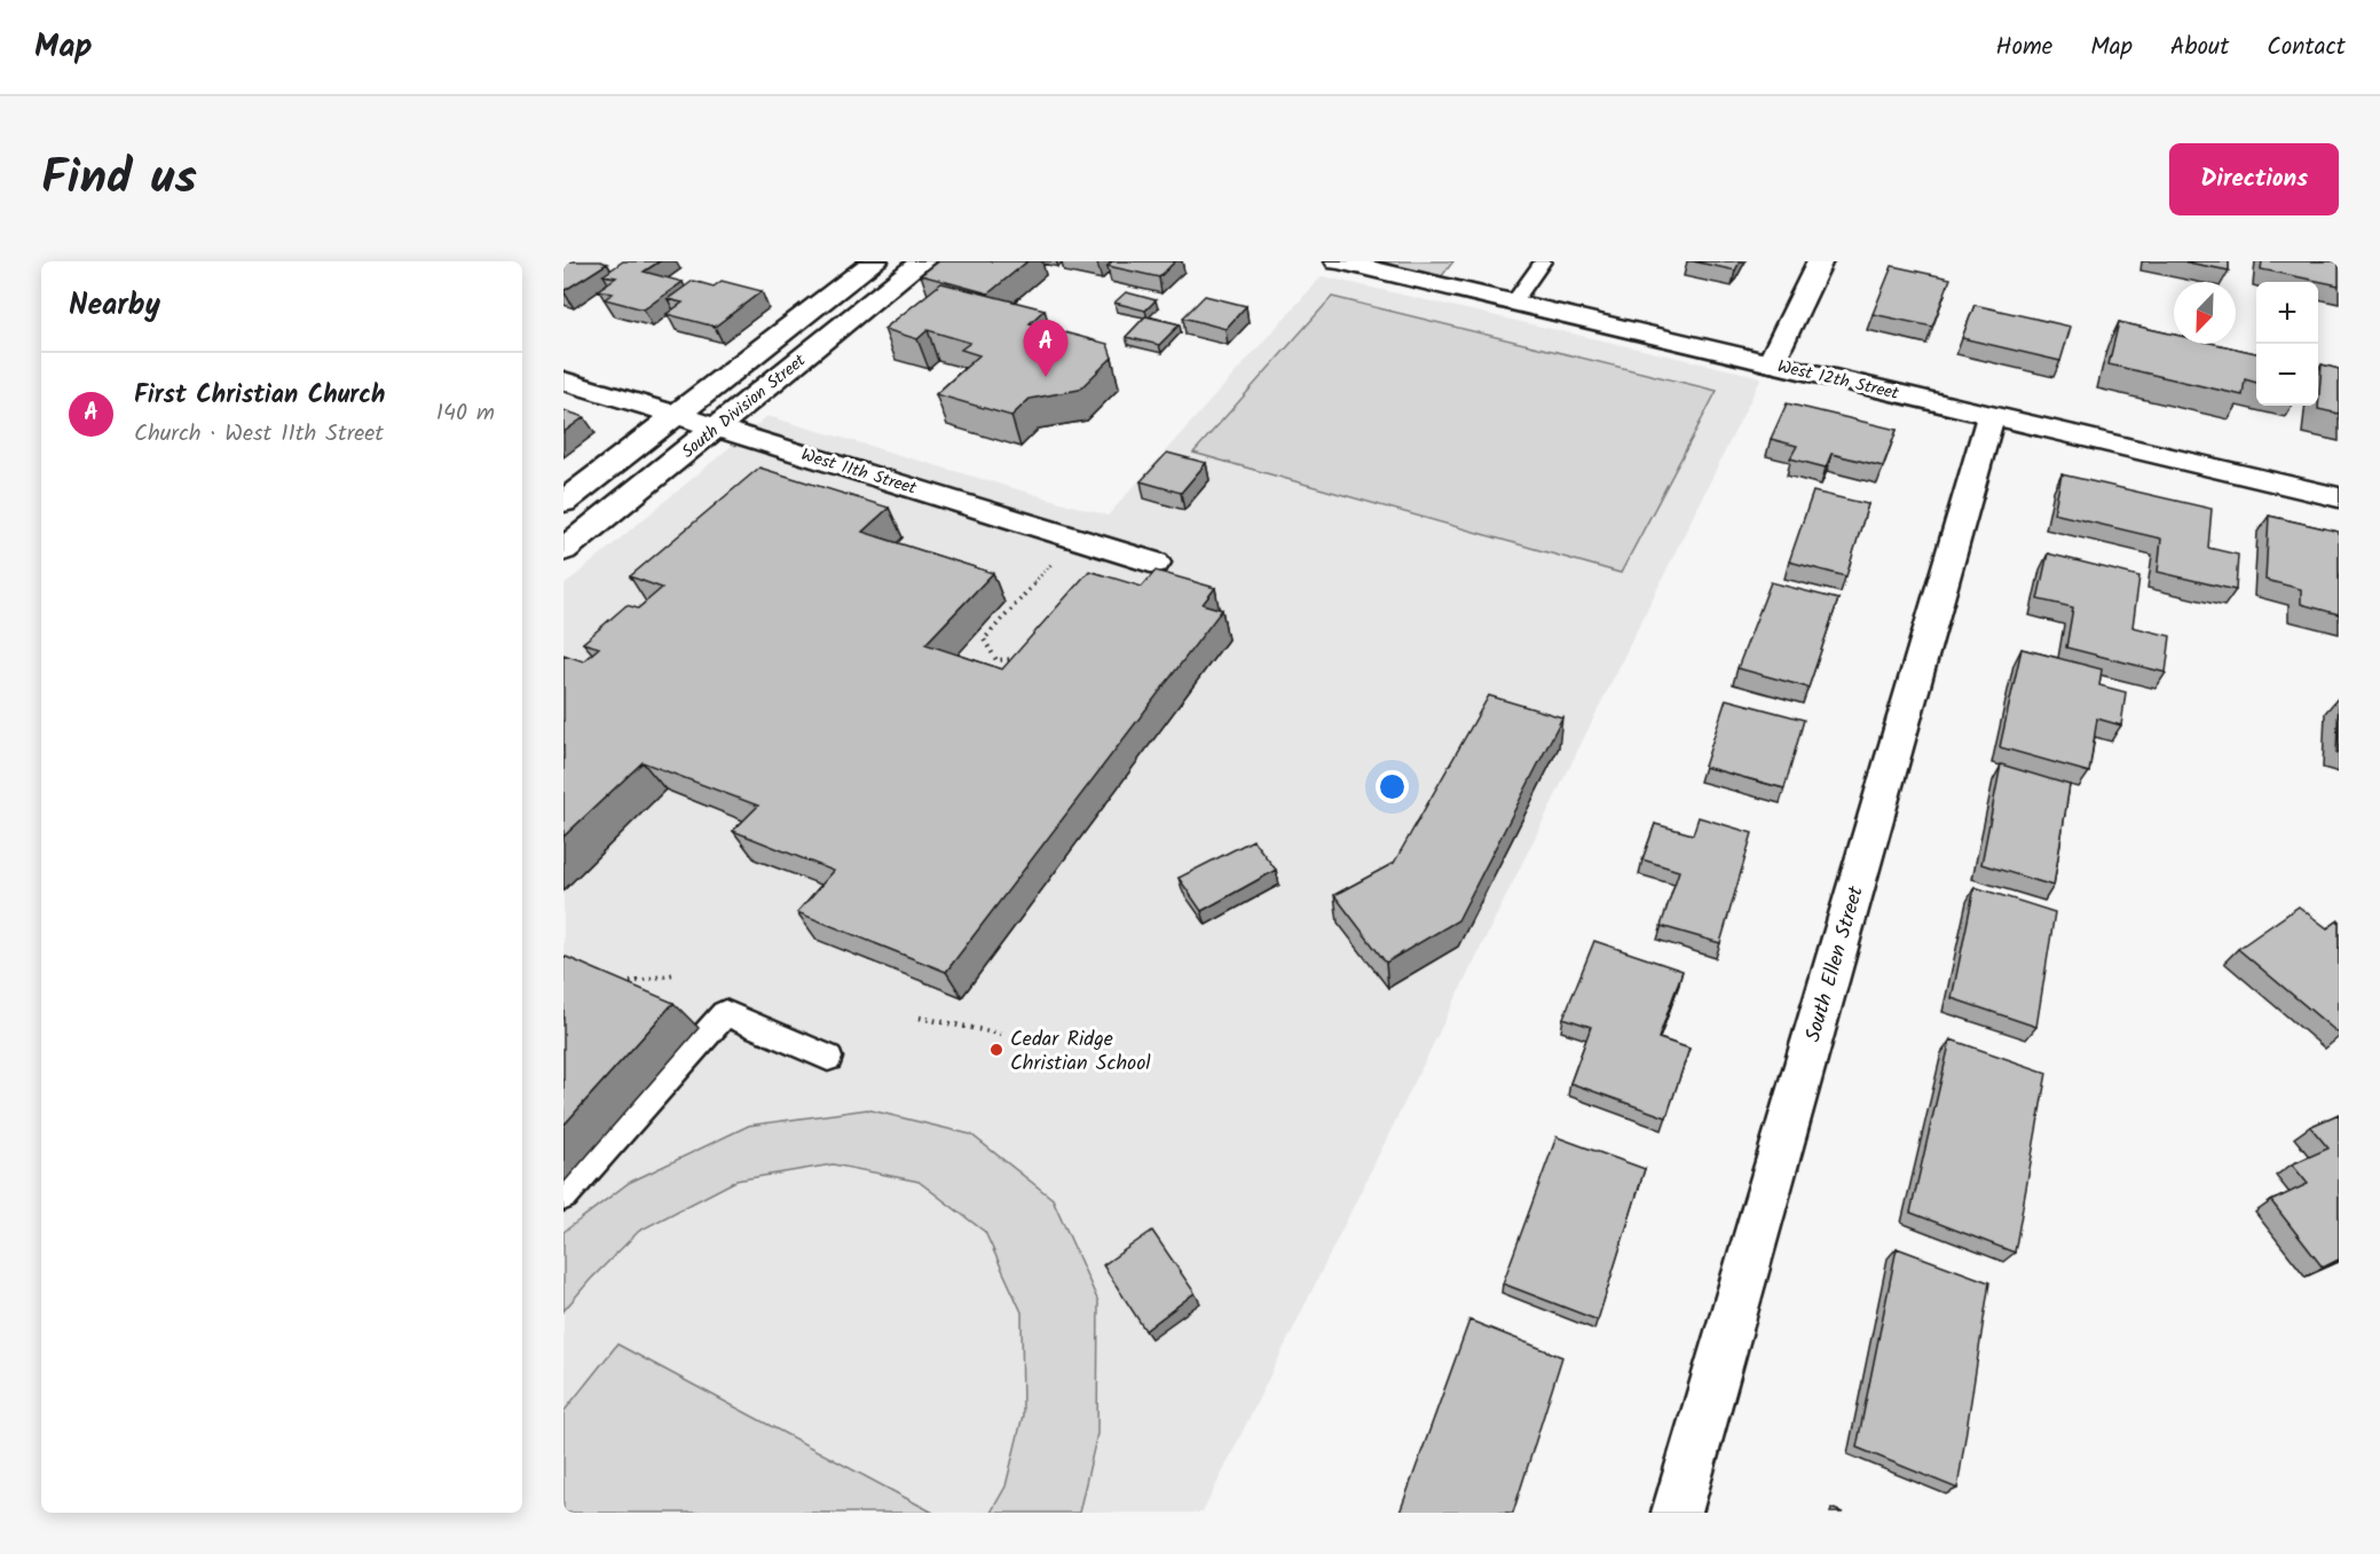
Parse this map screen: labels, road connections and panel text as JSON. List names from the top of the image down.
{
  "streets": {
    "street": [
      "West 12th Street",
      "South Division Street",
      "West 11th Street",
      "South Ellen Street"
    ]
  },
  "crossings": [
    ["West 12th Street", "South Ellen Street"],
    ["South Division Street", "West 11th Street"]
  ],
  "places": ["Cedar Ridge Christian School"],
  "north": "bottom left",
  "page": {
    "header": "Map",
    "nav": [
      "Home",
      "Map",
      "About",
      "Contact"
    ],
    "title": "Find us",
    "buttons": "Directions",
    "heading": "Nearby",
    "map_buttons": ["+", "−"],
    "pins": "A",
    "list": [
      {
        "mark": "A",
        "name": "First Christian Church",
        "note": "Church · West 11th Street",
        "value": "140 m"
      }
    ]
  }
}
